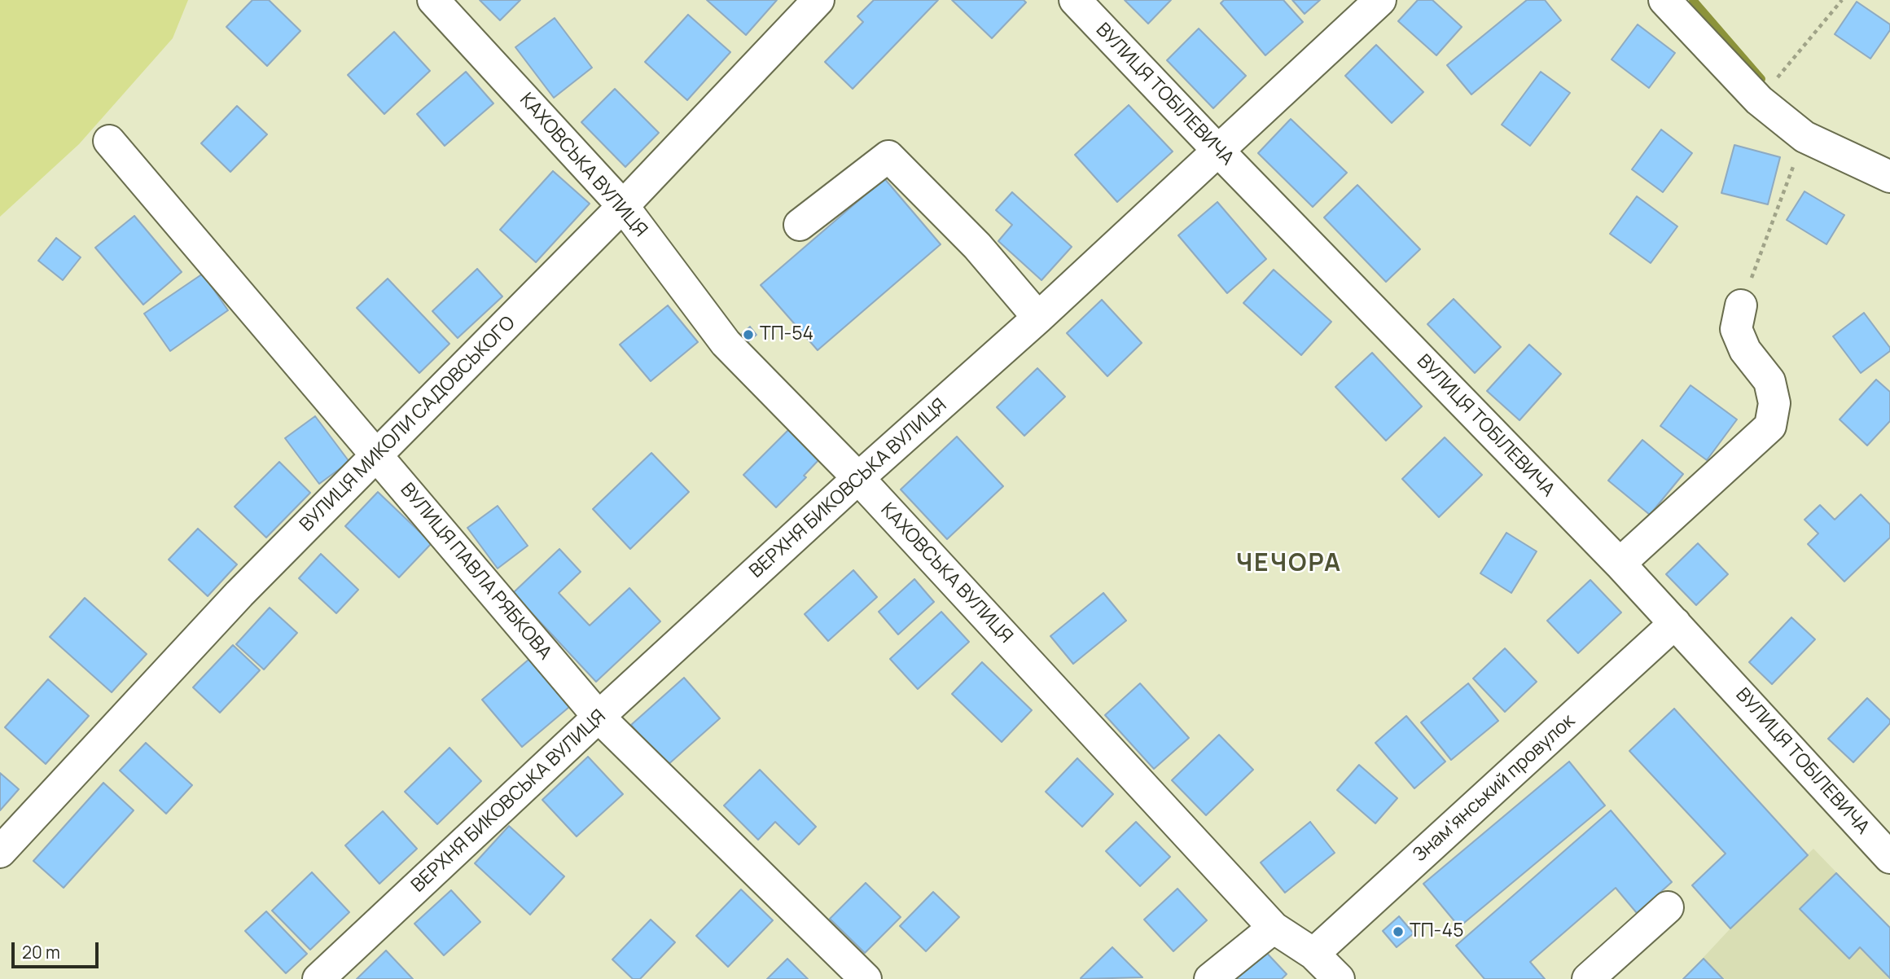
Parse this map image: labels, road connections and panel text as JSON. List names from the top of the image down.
{
  "streets": {
    "street": [
      "ВУЛИЦЯ ТОБІЛЕВИЧА",
      "КАХОВСЬКА ВУЛИЦЯ",
      "ВУЛИЦЯ МИКОЛИ САДОВСЬКОГО",
      "ВЕРХНЯ БИКОВСЬКА ВУЛИЦЯ",
      "ВУЛИЦЯ ПАВЛА РЯБКОВА",
      "Знамʼянський провулок"
    ]
  },
  "crossings": [
    ["ВУЛИЦЯ ТОБІЛЕВИЧА", "ВЕРХНЯ БИКОВСЬКА ВУЛИЦЯ"],
    ["ВУЛИЦЯ ТОБІЛЕВИЧА", "Знамʼянський провулок"],
    ["КАХОВСЬКА ВУЛИЦЯ", "ВУЛИЦЯ МИКОЛИ САДОВСЬКОГО"],
    ["КАХОВСЬКА ВУЛИЦЯ", "ВЕРХНЯ БИКОВСЬКА ВУЛИЦЯ"],
    ["КАХОВСЬКА ВУЛИЦЯ", "Знамʼянський провулок"],
    ["ВУЛИЦЯ МИКОЛИ САДОВСЬКОГО", "ВУЛИЦЯ ПАВЛА РЯБКОВА"],
    ["ВЕРХНЯ БИКОВСЬКА ВУЛИЦЯ", "ВУЛИЦЯ ПАВЛА РЯБКОВА"]
  ],
  "districts": ["ЧЕЧОРА"],
  "places": ["ТП-54", "ТП-45"],
  "scale_bar": "20 m"
}
